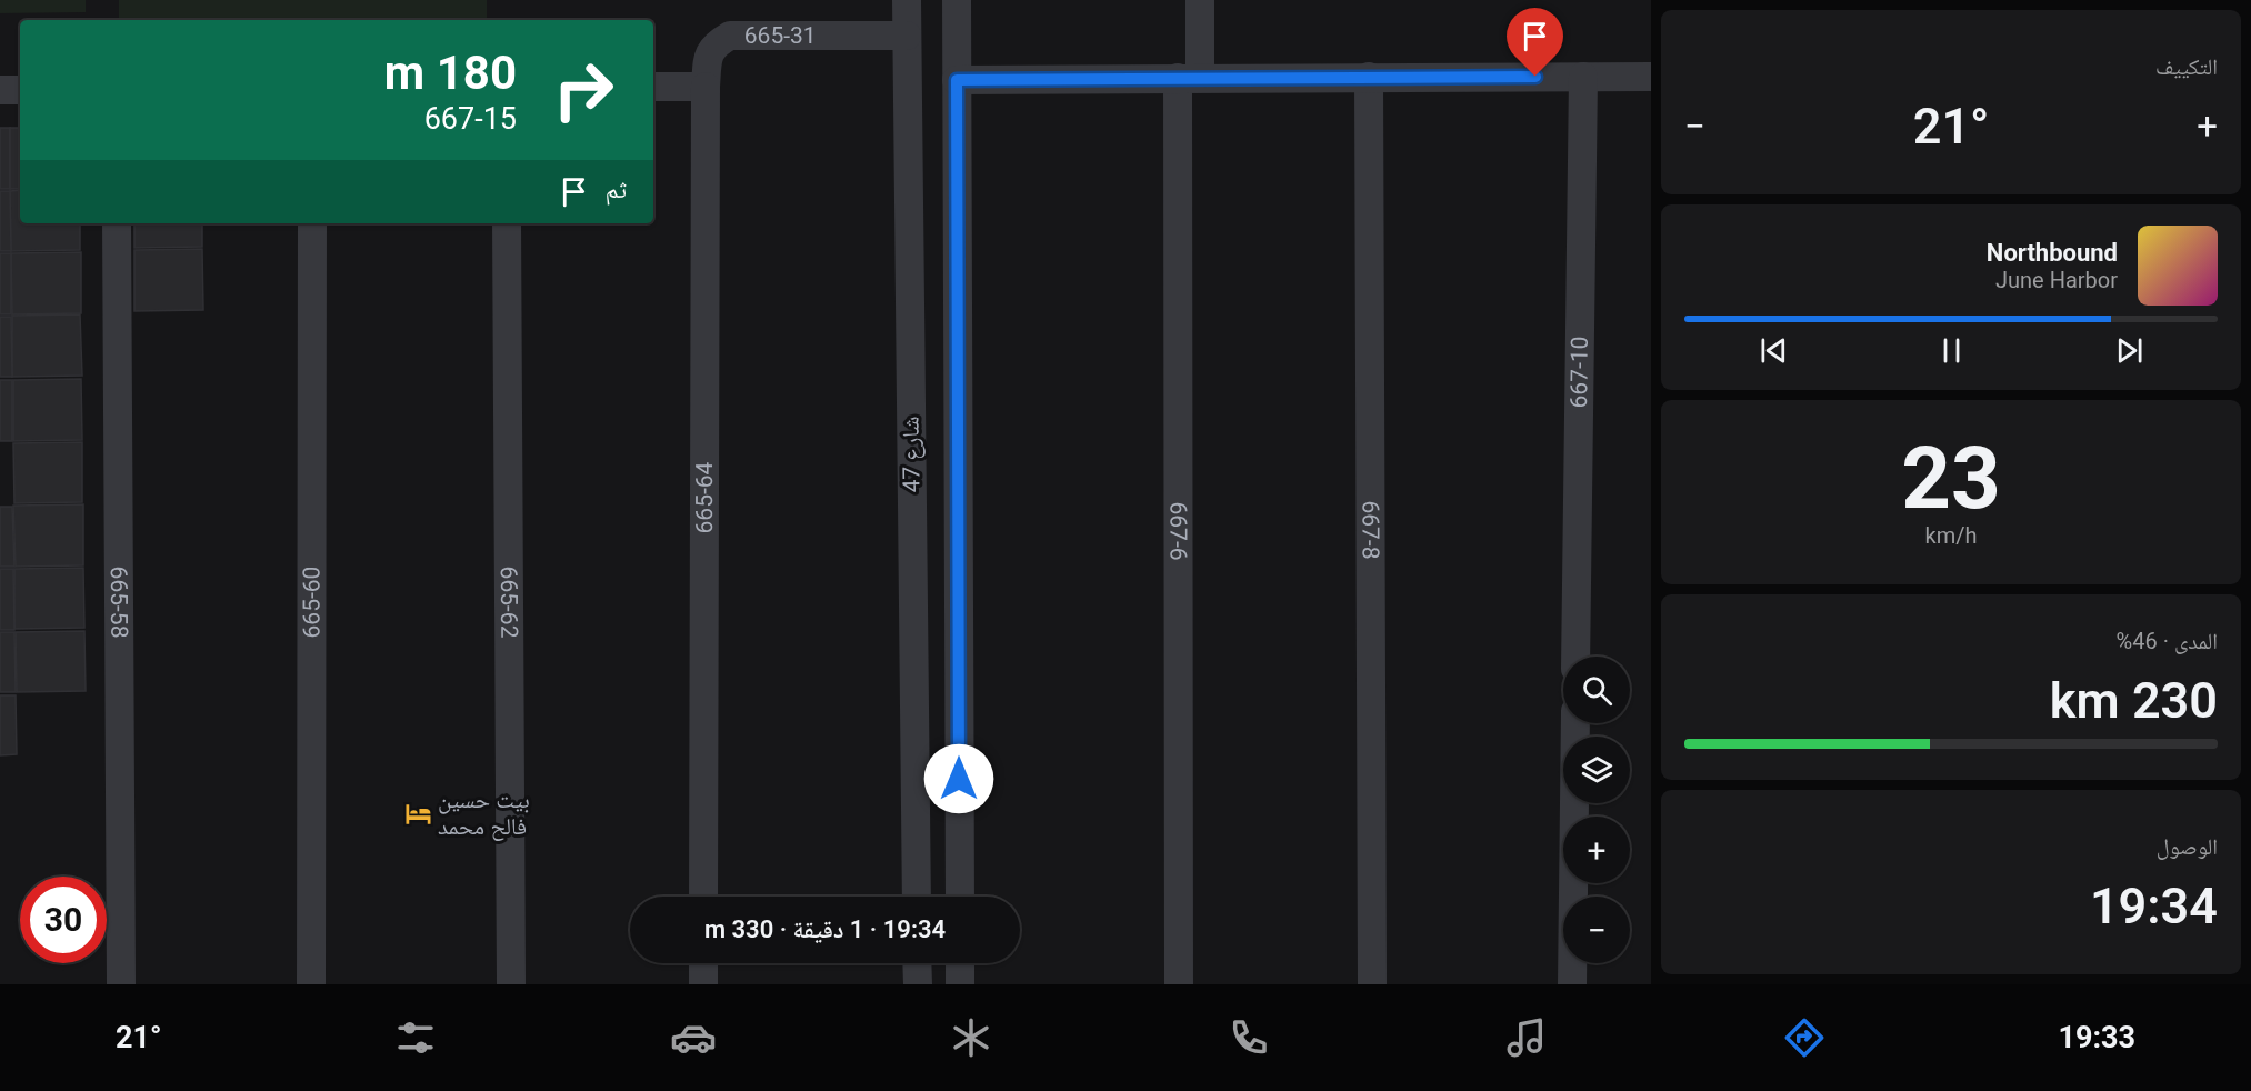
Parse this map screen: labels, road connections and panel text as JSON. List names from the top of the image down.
{
  "streets": {
    "street": [
      "665-31",
      "667-10",
      "شارع 47",
      "665-64",
      "667-6",
      "667-8",
      "665-58",
      "665-60",
      "665-62"
    ]
  },
  "crossings": [
    ["665-31", "شارع 47"],
    ["665-31", "665-64"]
  ],
  "places": {
    "hotel": ["بيت حسين فالح محمد"]
  },
  "page": {
    "tile": [
      "التكييف",
      ["23", "km/h"],
      ["المدى · 46%", "230 km"],
      ["الوصول", "19:34"]
    ],
    "turn": ["180 m", "667-15"],
    "heat": ["−", "21°", "+"],
    "then": "ثم",
    "song": ["Northbound", "June Harbor"],
    "map_buttons": ["+", "−"],
    "limit": "30",
    "trip": "19:34 · 1 دقيقة · 330 m",
    "tabs": ["19:33", "21°"]
  }
}
